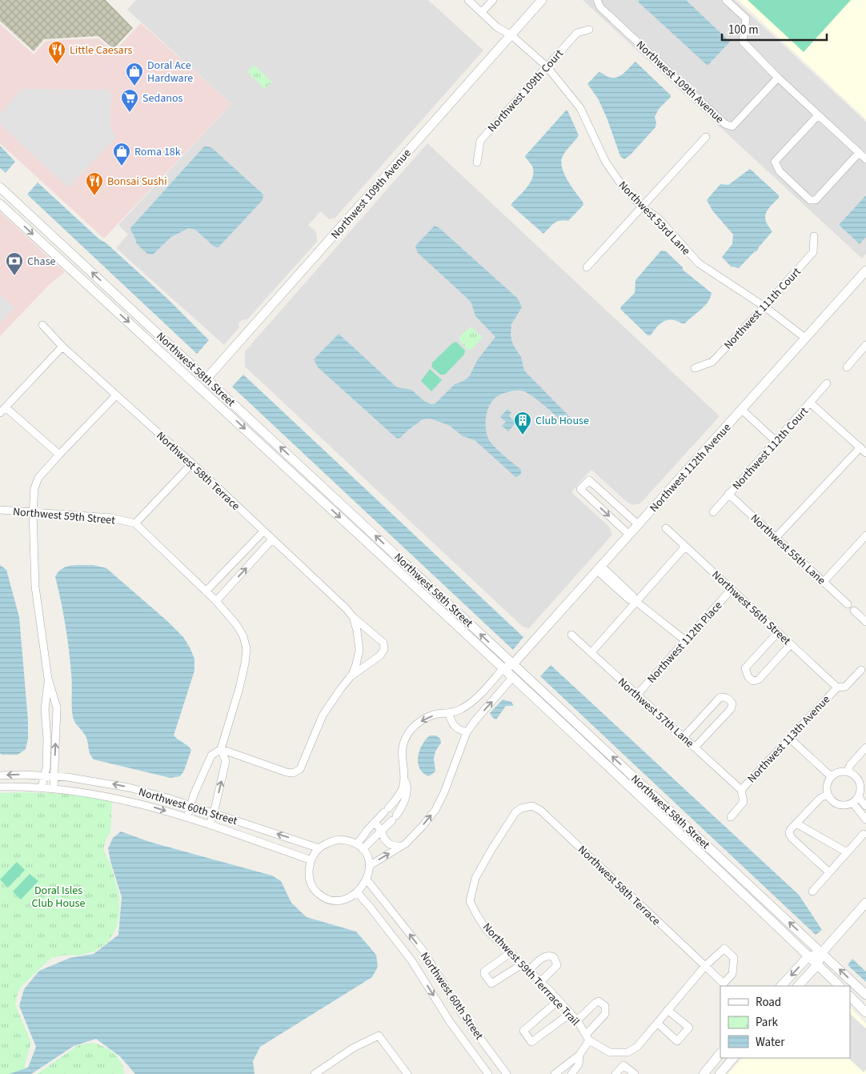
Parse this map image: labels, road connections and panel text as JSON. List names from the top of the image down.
{
  "streets": {
    "street": [
      "Northwest 109th Avenue",
      "Northwest 109th Court",
      "Northwest 53rd Lane",
      "Northwest 111th Court",
      "Northwest 58th Street",
      "Northwest 112th Court",
      "Northwest 112th Avenue",
      "Northwest 58th Terrace",
      "Northwest 59th Street",
      "Northwest 55th Lane",
      "Northwest 56th Street",
      "Northwest 112th Place",
      "Northwest 57th Lane",
      "Northwest 113th Avenue",
      "Northwest 60th Street",
      "Northwest 59th Terrrace Trail"
    ]
  },
  "crossings": [
    ["Northwest 109th Avenue", "Northwest 53rd Lane"],
    ["Northwest 109th Avenue", "Northwest 58th Street"],
    ["Northwest 109th Court", "Northwest 53rd Lane"],
    ["Northwest 53rd Lane", "Northwest 111th Court"],
    ["Northwest 53rd Lane", "Northwest 112th Avenue"],
    ["Northwest 58th Street", "Northwest 112th Avenue"],
    ["Northwest 112th Court", "Northwest 55th Lane"],
    ["Northwest 112th Avenue", "Northwest 60th Street"],
    ["Northwest 58th Terrace", "Northwest 59th Terrrace Trail"],
    ["Northwest 56th Street", "Northwest 112th Place"],
    ["Northwest 56th Street", "Northwest 113th Avenue"],
    ["Northwest 112th Place", "Northwest 57th Lane"],
    ["Northwest 57th Lane", "Northwest 113th Avenue"]
  ],
  "parks": ["Doral Isles Club House"],
  "places": {
    "restaurant": ["Little Caesars", "Bonsai Sushi"],
    "shop": ["Doral Ace Hardware", "Roma 18k"],
    "supermarket": ["Sedanos"],
    "bank": ["Chase"],
    "building": ["Club House"]
  },
  "legend": ["Road", "Park", "Water"],
  "scale_bar": "100 m"
}
